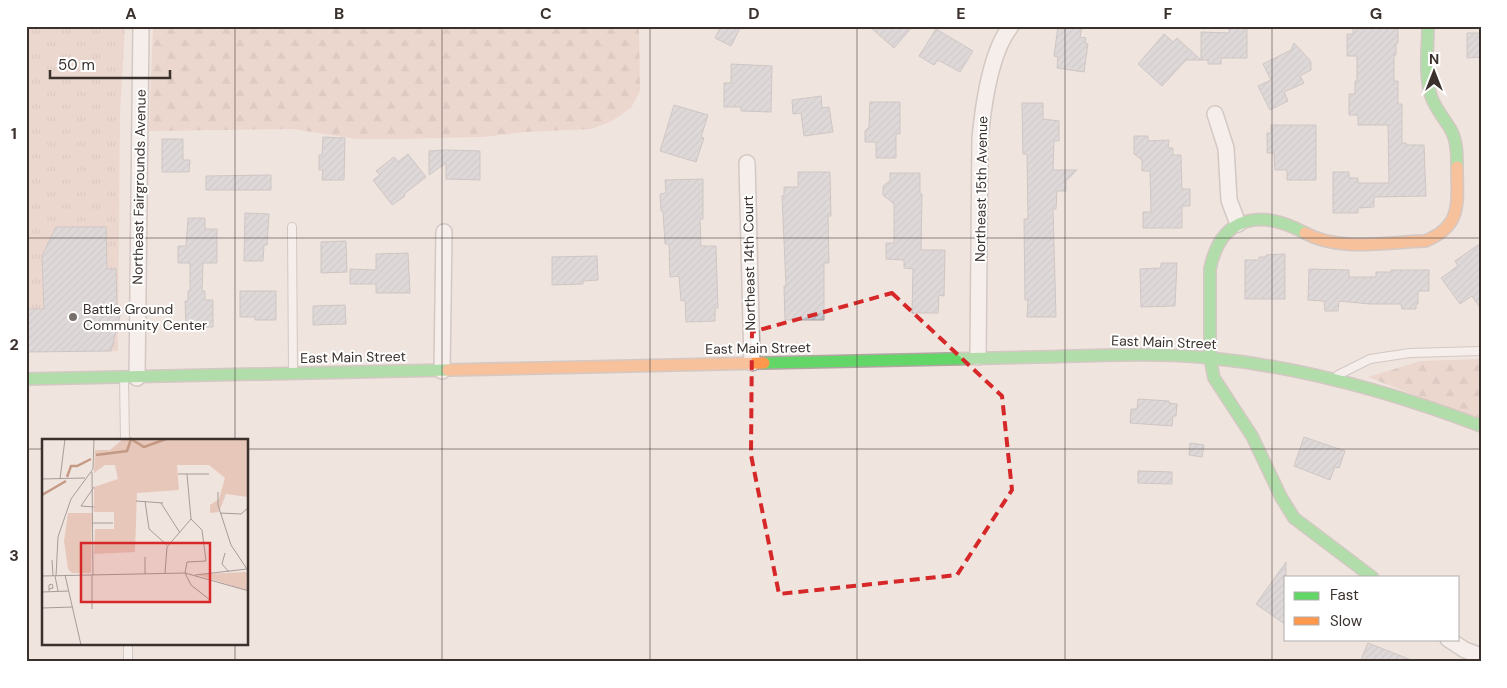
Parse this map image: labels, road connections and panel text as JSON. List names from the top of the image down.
{
  "streets": {
    "main road": ["East Main Street"],
    "street": ["Northeast Fairgrounds Avenue", "Northeast 15th Avenue", "Northeast 14th Court"]
  },
  "crossings": [
    ["Northeast Fairgrounds Avenue", "East Main Street"],
    ["Northeast 15th Avenue", "East Main Street"],
    ["Northeast 14th Court", "East Main Street"]
  ],
  "places": ["Battle Ground Community Center"],
  "legend": ["Fast", "Slow"],
  "scale_bar": "50 m",
  "north": "top",
  "grid": {
    "columns": [
      "A",
      "B",
      "C",
      "D",
      "E",
      "F",
      "G"
    ],
    "rows": ["1", "2", "3"]
  }
}
